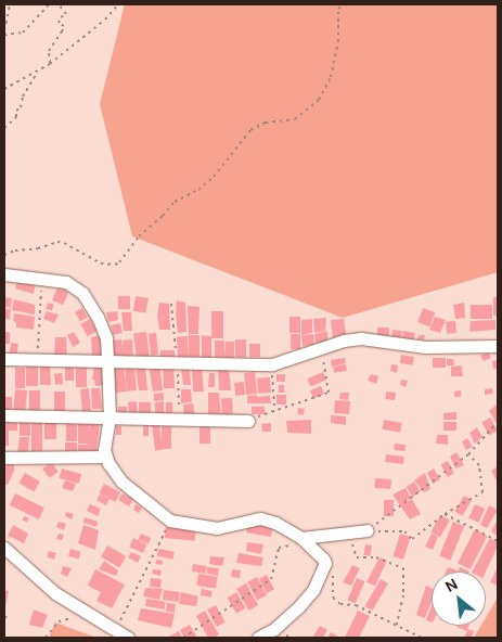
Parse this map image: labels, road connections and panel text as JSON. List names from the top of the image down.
{
  "north": "top left"
}
